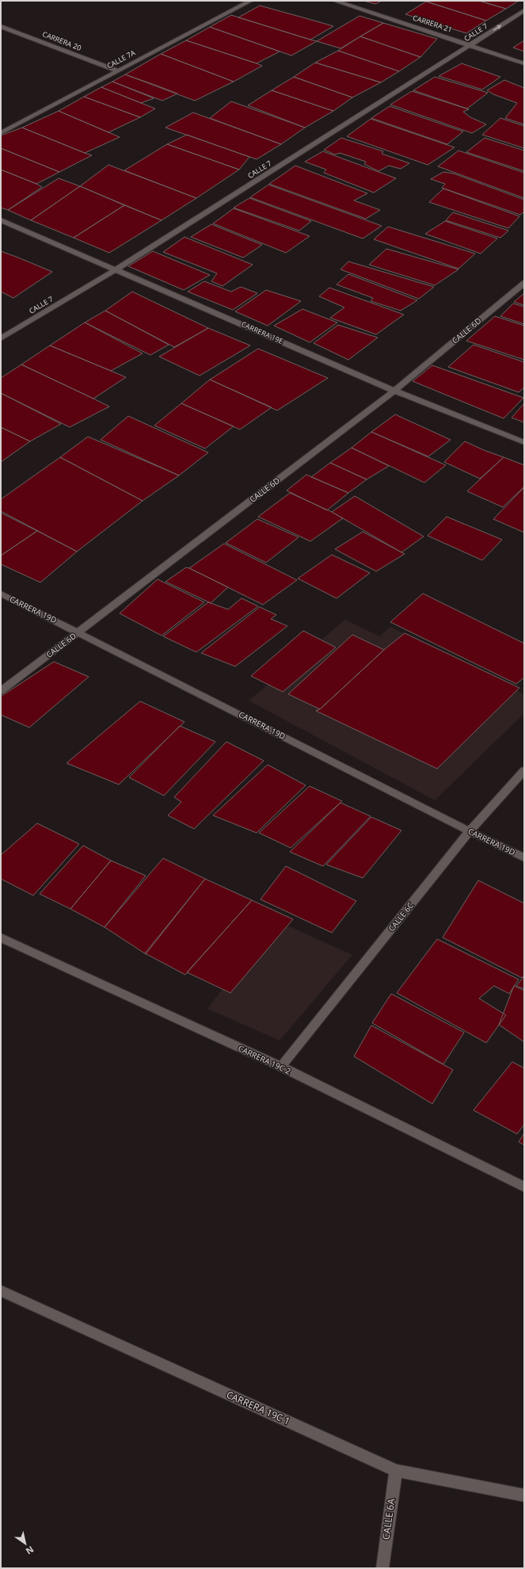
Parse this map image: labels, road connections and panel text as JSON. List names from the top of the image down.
{
  "streets": {
    "street": [
      "CARRERA 21",
      "CALLE 7",
      "CARRERA 20",
      "CALLE 7A",
      "CALLE 6D",
      "CARRERA 19E",
      "CARRERA 19D",
      "CALLE 6C",
      "CARRERA 19C 2",
      "CARRERA 19C 1",
      "CALLE 6A"
    ]
  },
  "crossings": [
    ["CARRERA 21", "CALLE 7"],
    ["CALLE 7", "CARRERA 19E"],
    ["CARRERA 20", "CALLE 7A"],
    ["CALLE 6D", "CARRERA 19E"],
    ["CALLE 6D", "CARRERA 19D"],
    ["CARRERA 19D", "CALLE 6C"],
    ["CALLE 6C", "CARRERA 19C 2"],
    ["CARRERA 19C 1", "CALLE 6A"]
  ],
  "north": "bottom right"
}
